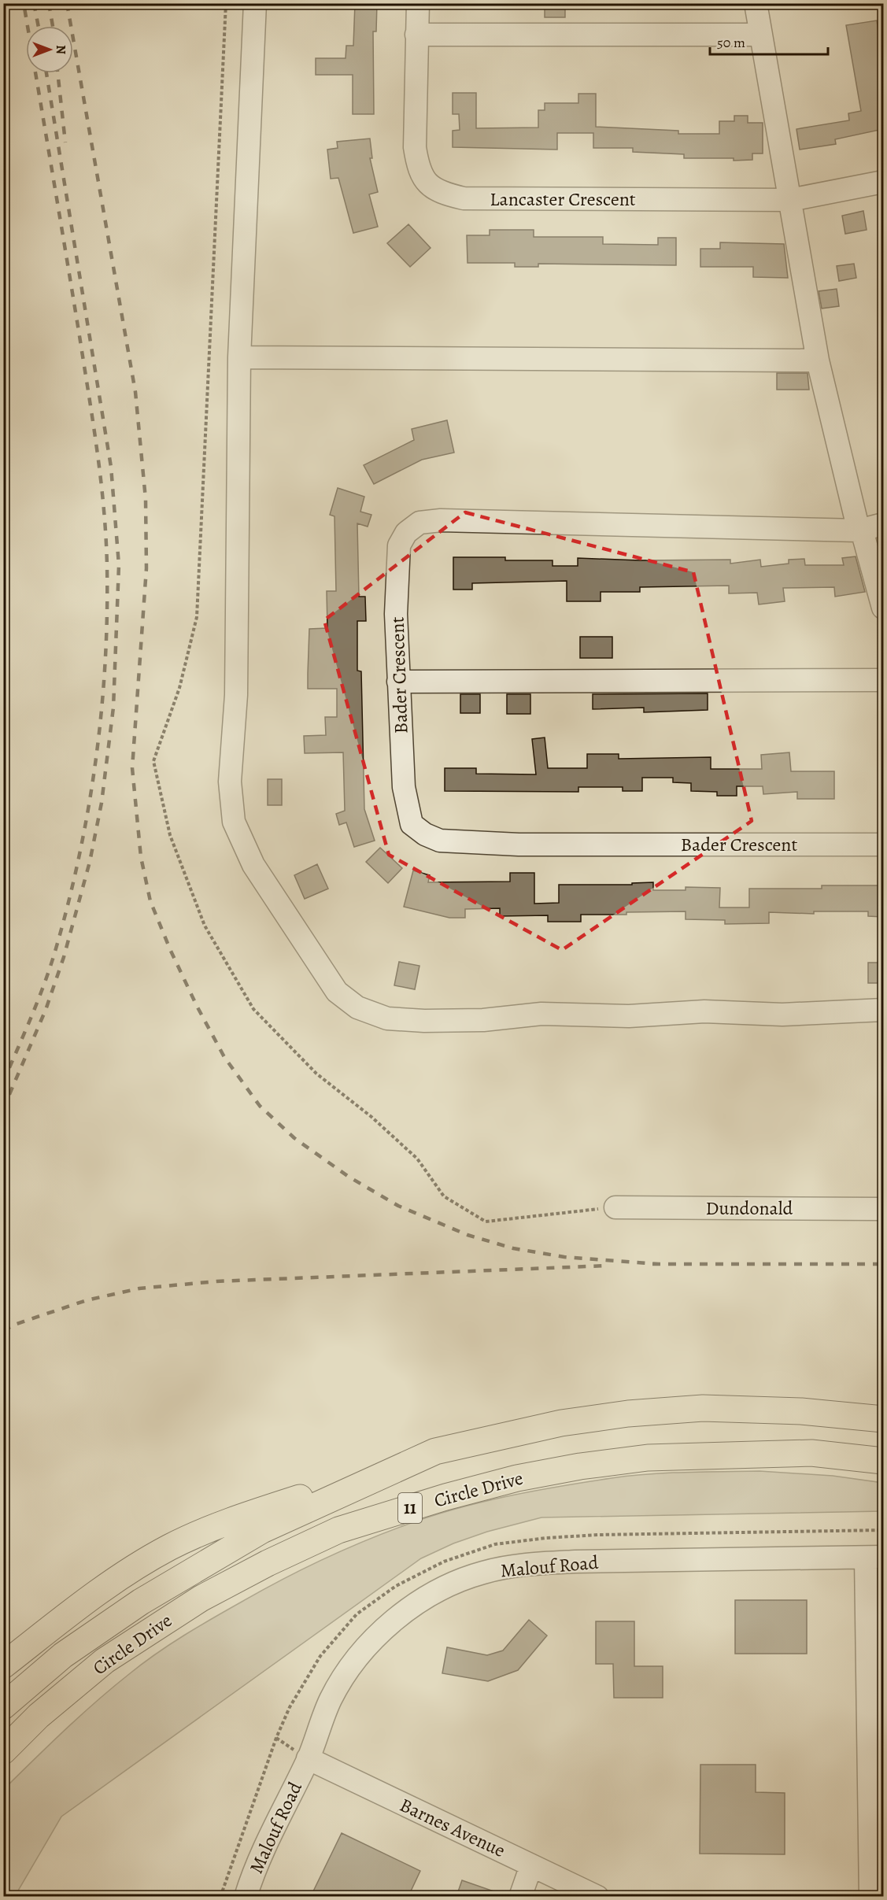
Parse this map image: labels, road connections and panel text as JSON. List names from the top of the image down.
{
  "streets": {
    "highway": ["Circle Drive", "11"],
    "street": [
      "Lancaster Crescent",
      "Bader Crescent",
      "Dundonald",
      "Malouf Road",
      "Barnes Avenue"
    ]
  },
  "crossings": [
    ["Malouf Road", "Barnes Avenue"]
  ],
  "scale_bar": "50 m",
  "north": "right"
}
